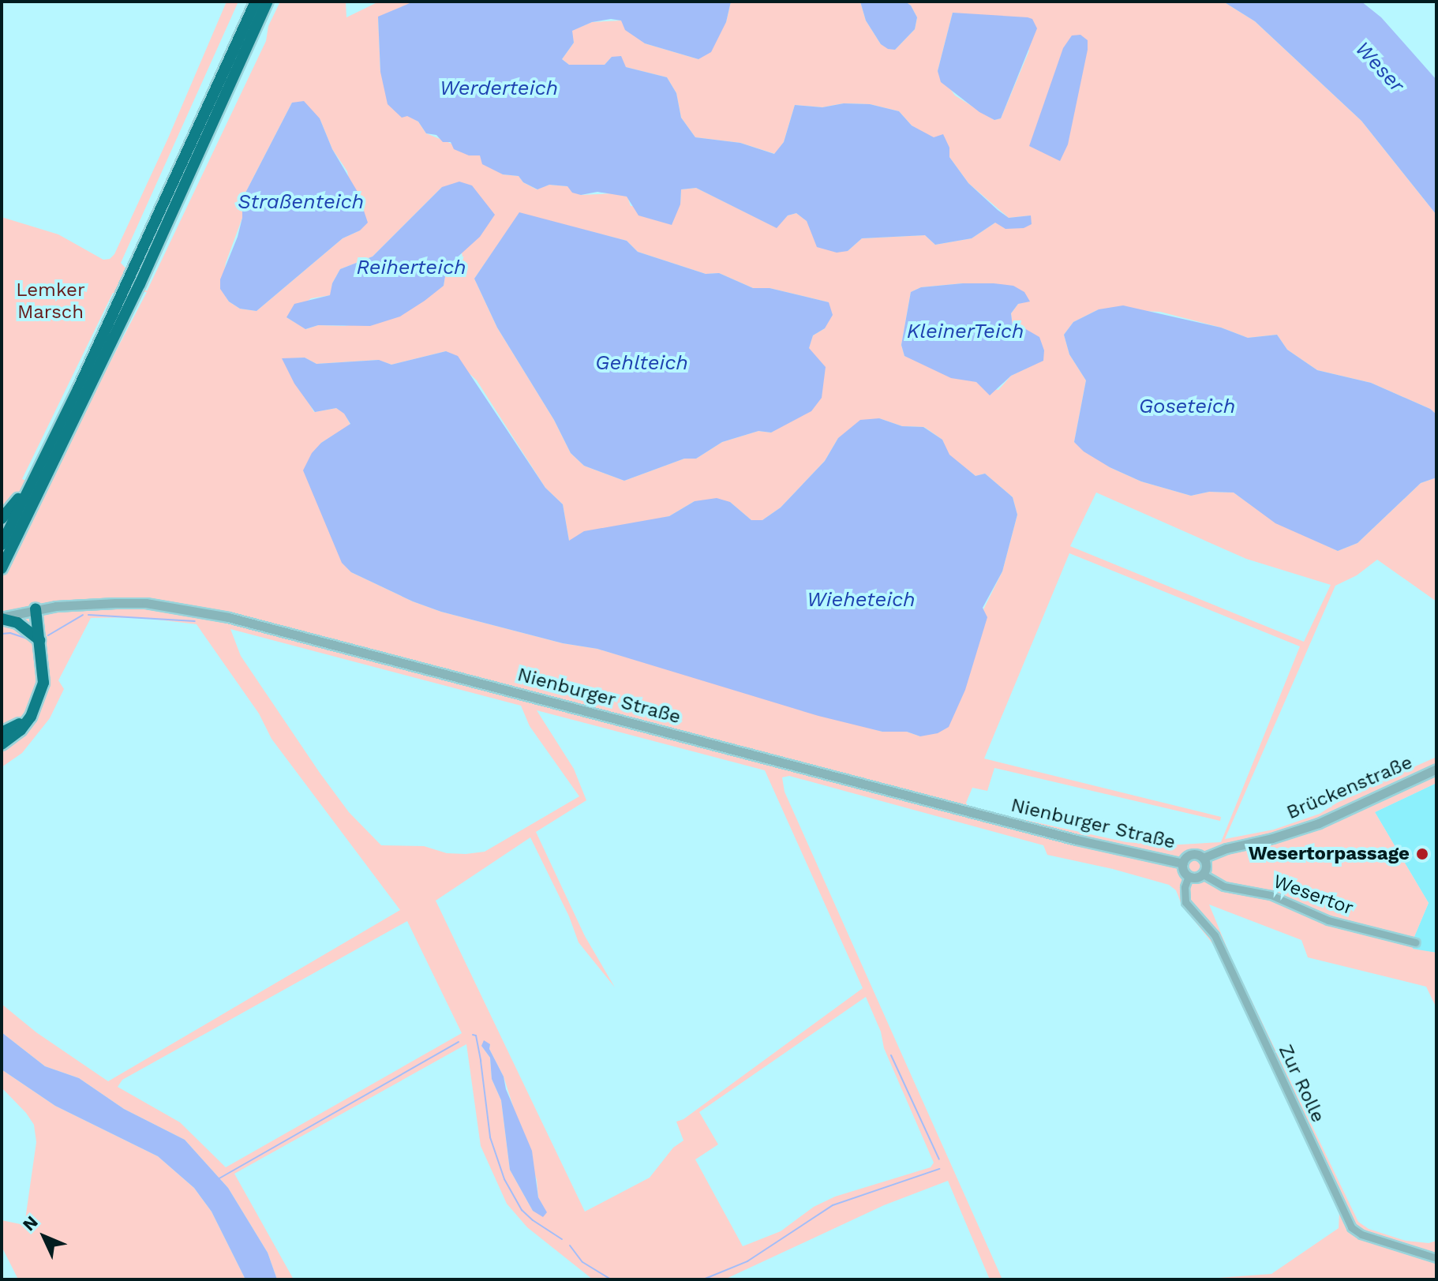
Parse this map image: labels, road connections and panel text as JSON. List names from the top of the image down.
{
  "streets": {
    "street": [
      "Nienburger Straße",
      "Brückenstraße",
      "Wesertor",
      "Zur Rolle"
    ]
  },
  "crossings": [
    ["Nienburger Straße", "Brückenstraße"],
    ["Nienburger Straße", "Wesertor"],
    ["Nienburger Straße", "Zur Rolle"],
    ["Brückenstraße", "Wesertor"],
    ["Brückenstraße", "Zur Rolle"],
    ["Wesertor", "Zur Rolle"]
  ],
  "water": [
    "Weser",
    "Werderteich",
    "Straßenteich",
    "Reiherteich",
    "KleinerTeich",
    "Gehlteich",
    "Goseteich",
    "Wieheteich"
  ],
  "parks": ["Lemker Marsch"],
  "places": ["Wesertorpassage"],
  "north": "top left"
}
